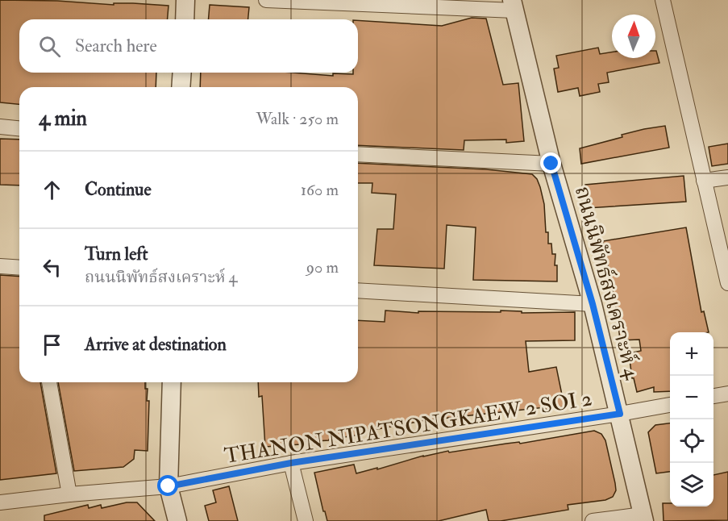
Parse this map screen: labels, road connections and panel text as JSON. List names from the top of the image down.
{
  "streets": {
    "street": ["ถนนนิพัทธ์สงเคราะห์ 4", "THANON NIPATSONGKAEW 2 SOI 2"]
  },
  "crossings": [
    ["ถนนนิพัทธ์สงเคราะห์ 4", "THANON NIPATSONGKAEW 2 SOI 2"]
  ],
  "north": "top",
  "page": {
    "search": "Search here",
    "heading": ["4 min", "Walk · 250 m"],
    "list": [
      ["Continue", "160 m"],
      ["Turn left", "ถนนนิพัทธ์สงเคราะห์ 4", "90 m"],
      "Arrive at destination"
    ],
    "map_buttons": ["+", "−"]
  }
}
